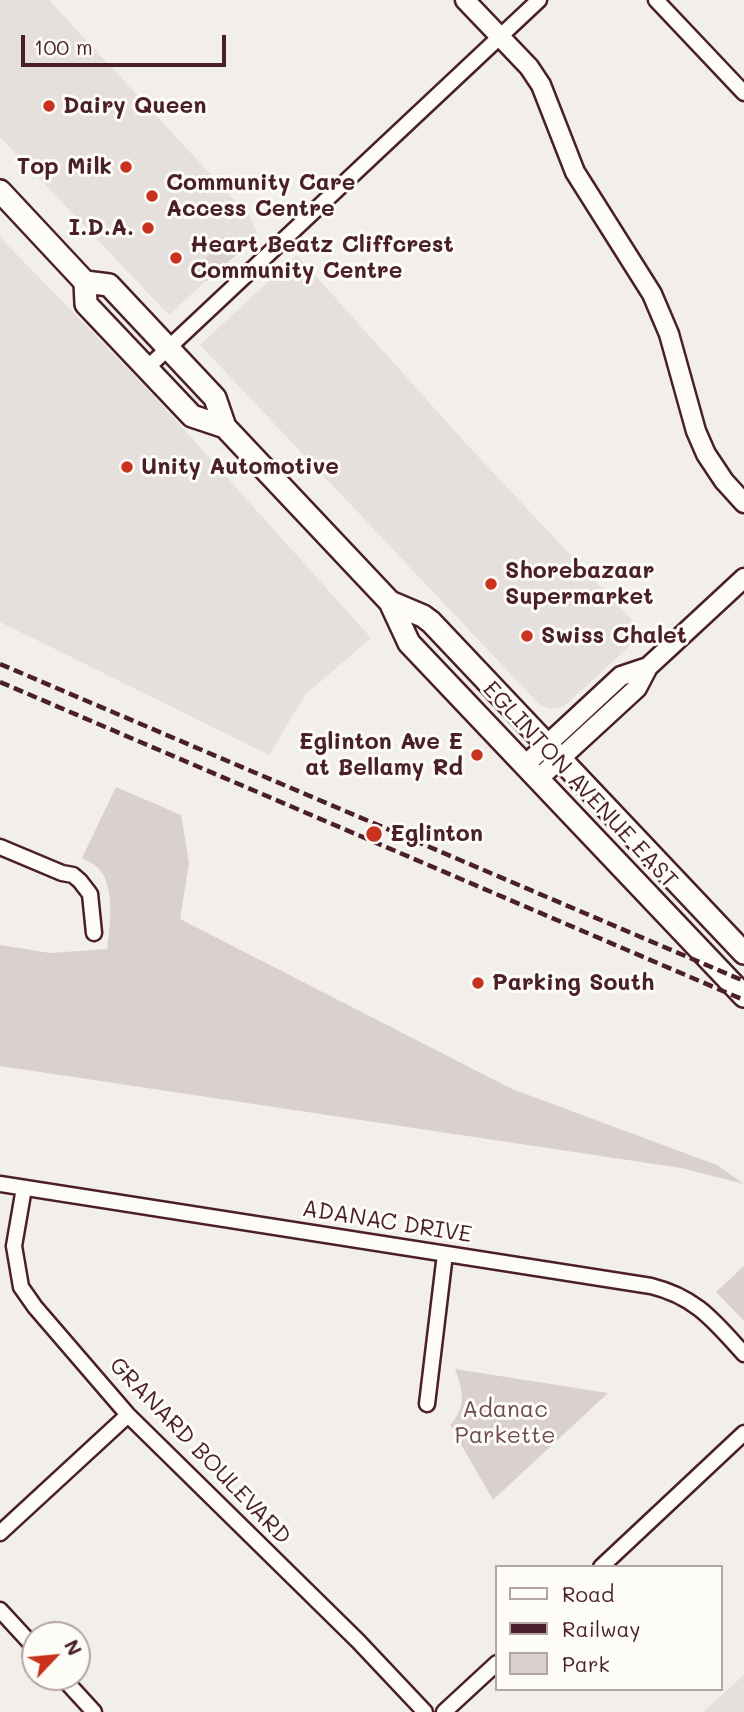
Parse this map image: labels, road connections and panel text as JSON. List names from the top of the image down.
{
  "streets": {
    "main road": ["EGLINTON AVENUE EAST"],
    "street": ["ADANAC DRIVE", "GRANARD BOULEVARD"]
  },
  "crossings": [
    ["ADANAC DRIVE", "GRANARD BOULEVARD"]
  ],
  "parks": ["Adanac Parkette"],
  "places": [
    "Dairy Queen",
    "Top Milk",
    "Community Care Access Centre",
    "I.D.A.",
    "Heart Beatz Cliffcrest Community Centre",
    "Unity Automotive",
    "Shorebazaar Supermarket",
    "Swiss Chalet",
    "Eglinton Ave E at Bellamy Rd",
    "Eglinton",
    "Parking South"
  ],
  "legend": ["Road", "Railway", "Park"],
  "scale_bar": "100 m",
  "north": "top right"
}
